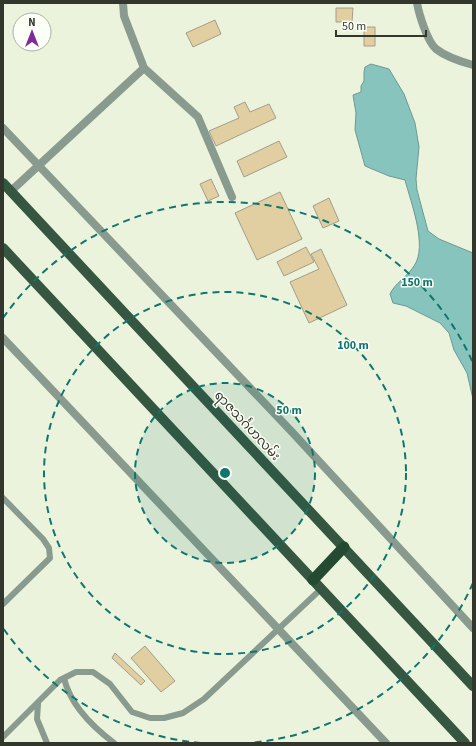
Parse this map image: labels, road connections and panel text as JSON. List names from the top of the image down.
{
  "streets": {
    "main road": ["ရာဇသင်္ဂဟလမ်း"]
  },
  "scale_bar": "50 m",
  "north": "top",
  "rings": ["150 m", "100 m", "50 m"]
}
